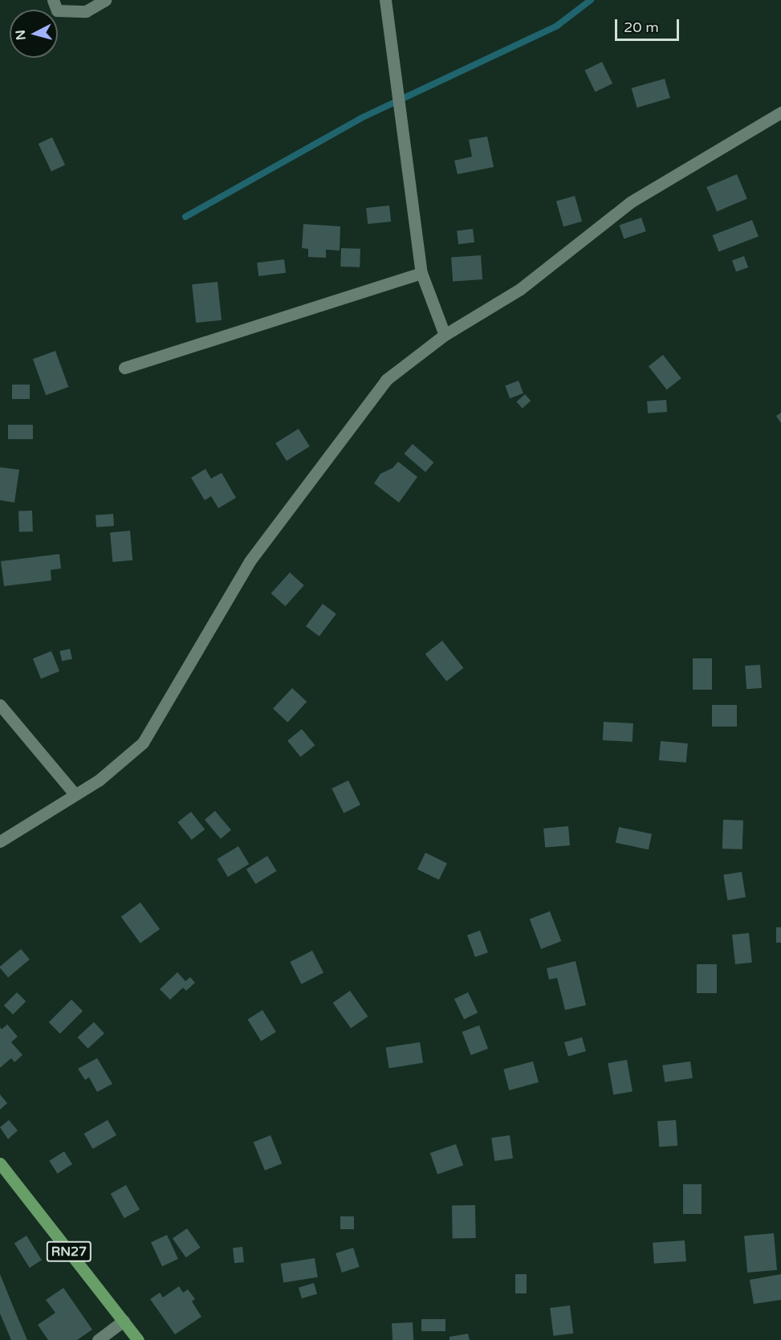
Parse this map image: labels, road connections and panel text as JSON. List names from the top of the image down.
{
  "streets": {
    "main road": ["RN27"]
  },
  "scale_bar": "20 m",
  "north": "left"
}
